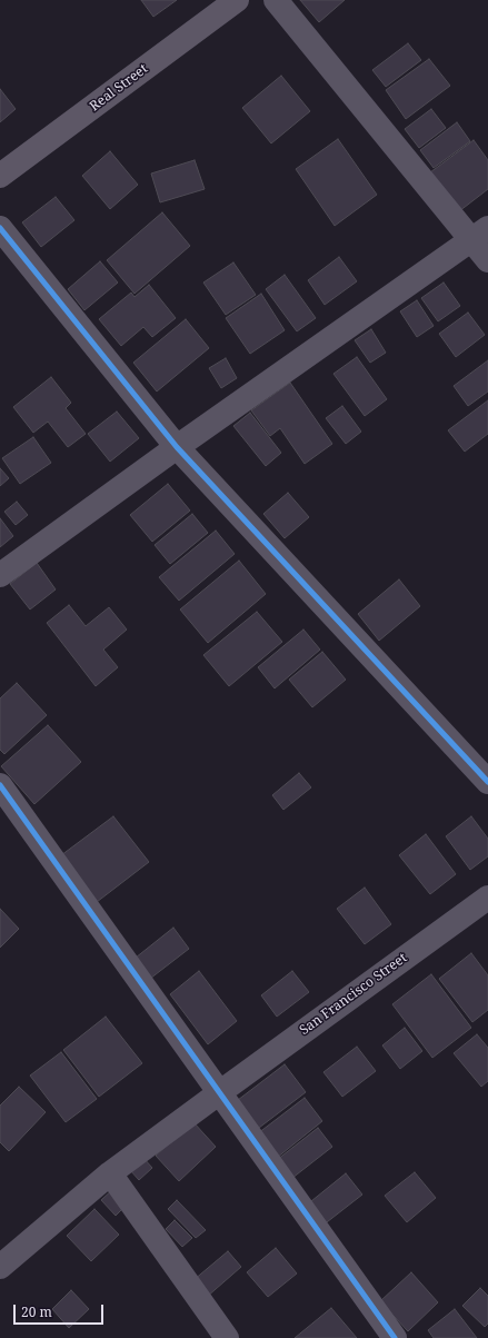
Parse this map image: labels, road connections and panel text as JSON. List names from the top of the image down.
{
  "streets": {
    "main road": ["Real Street"],
    "street": ["San Francisco Street"]
  },
  "scale_bar": "20 m"
}
